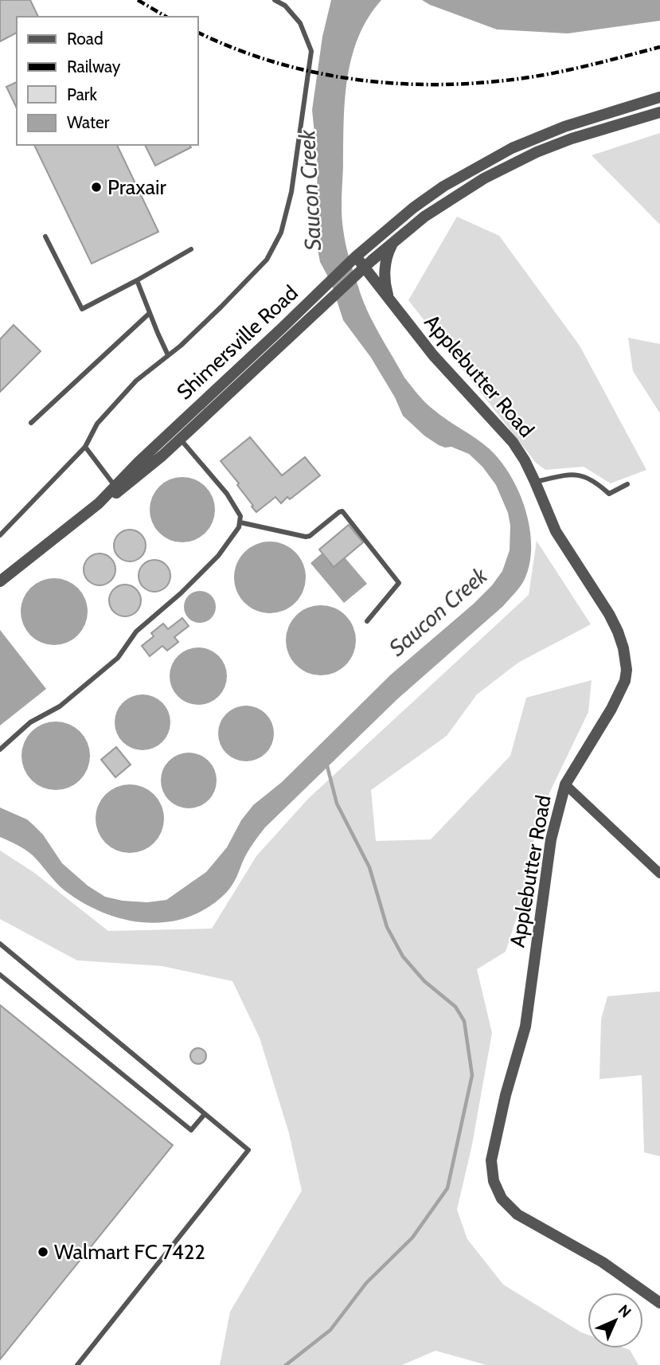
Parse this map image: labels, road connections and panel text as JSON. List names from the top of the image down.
{
  "streets": {
    "street": ["Shimersville Road", "Applebutter Road"]
  },
  "crossings": [
    ["Shimersville Road", "Applebutter Road"]
  ],
  "water": ["Saucon Creek"],
  "places": ["Praxair", "Walmart FC 7422"],
  "legend": [
    "Road",
    "Railway",
    "Park",
    "Water"
  ],
  "north": "top right"
}
